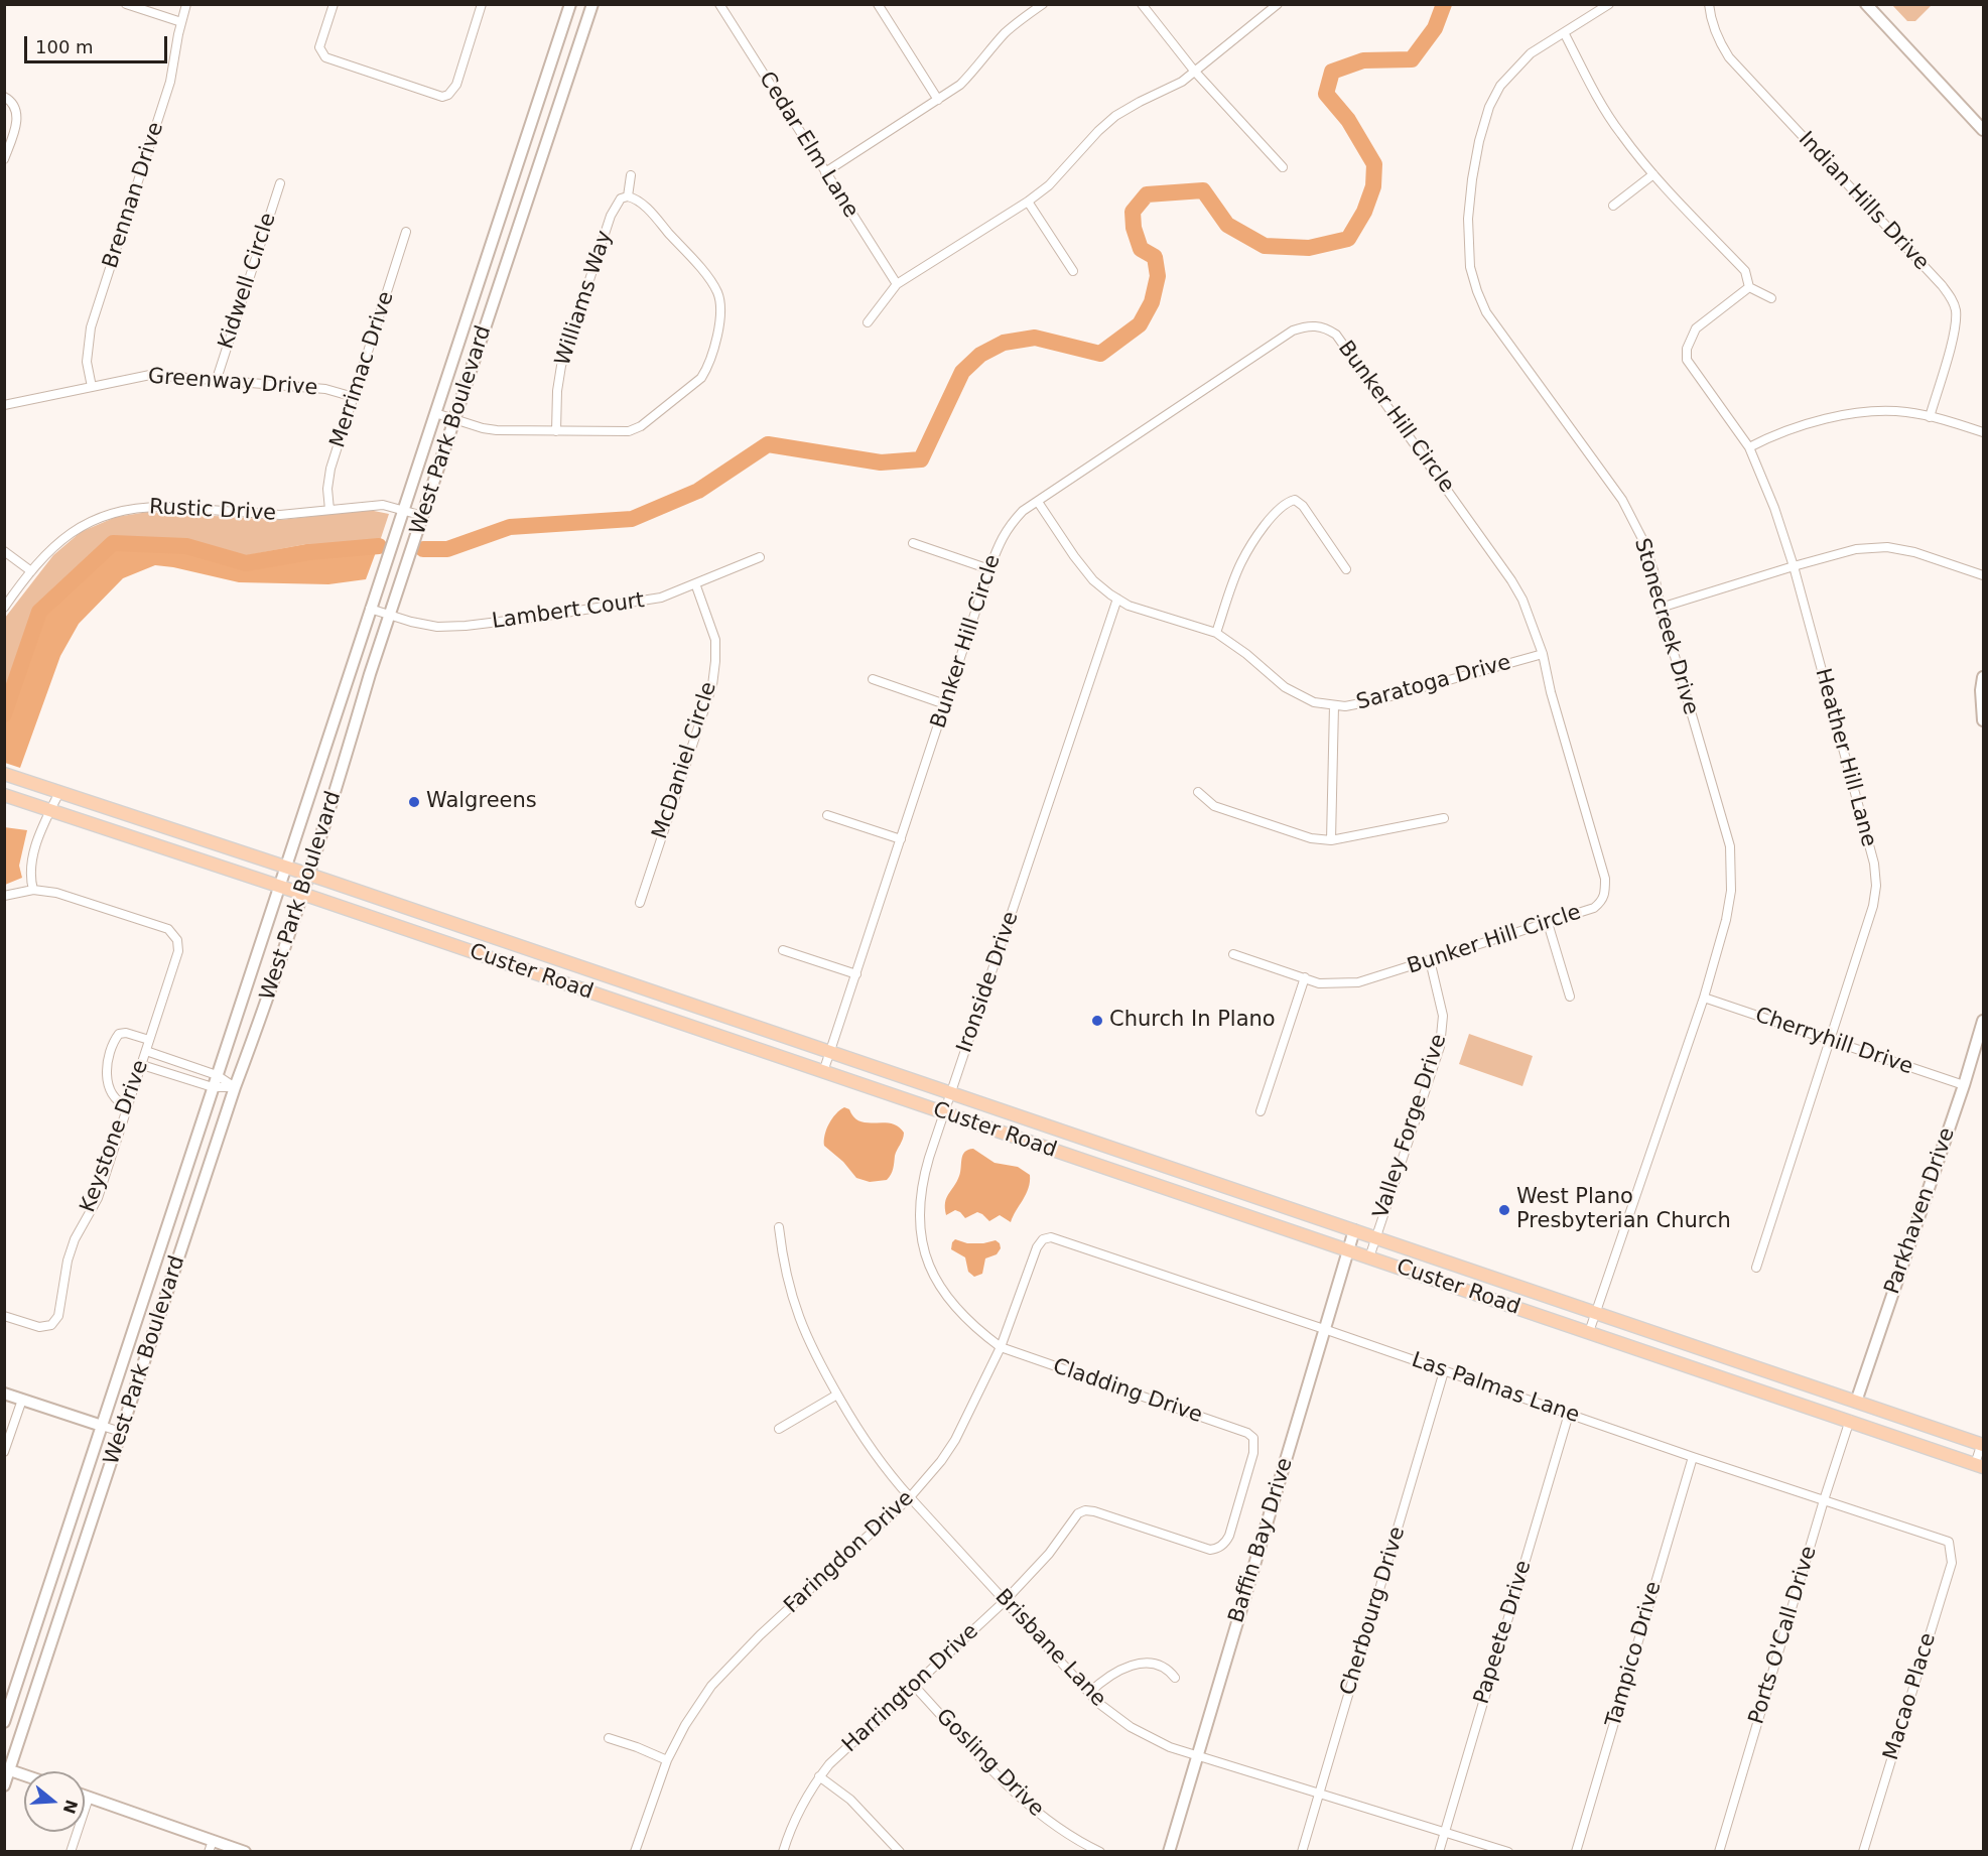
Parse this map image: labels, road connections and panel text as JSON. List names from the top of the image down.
{
  "streets": {
    "main road": [
      "West Park Boulevard",
      "Custer Road",
      "Parkhaven Drive",
      "Baffin Bay Drive"
    ],
    "street": [
      "Cedar Elm Lane",
      "Brennan Drive",
      "Indian Hills Drive",
      "Kidwell Circle",
      "Williams Way",
      "Merrimac Drive",
      "Greenway Drive",
      "Bunker Hill Circle",
      "Rustic Drive",
      "Lambert Court",
      "Stonecreek Drive",
      "Saratoga Drive",
      "Heather Hill Lane",
      "McDaniel Circle",
      "Ironside Drive",
      "Cherryhill Drive",
      "Valley Forge Drive",
      "Keystone Drive",
      "Las Palmas Lane",
      "Cladding Drive",
      "Faringdon Drive",
      "Cherbourg Drive",
      "Papeete Drive",
      "Ports O'Call Drive",
      "Brisbane Lane",
      "Tampico Drive",
      "Harrington Drive",
      "Macao Place",
      "Gosling Drive"
    ]
  },
  "crossings": [
    ["Brennan Drive", "Greenway Drive"],
    ["Kidwell Circle", "Greenway Drive"],
    ["Merrimac Drive", "Greenway Drive"],
    ["Merrimac Drive", "Rustic Drive"],
    ["Bunker Hill Circle", "Saratoga Drive"],
    ["Bunker Hill Circle", "Custer Road"],
    ["Bunker Hill Circle", "Valley Forge Drive"],
    ["West Park Boulevard", "Rustic Drive"],
    ["West Park Boulevard", "Lambert Court"],
    ["West Park Boulevard", "Custer Road"],
    ["Lambert Court", "McDaniel Circle"],
    ["Stonecreek Drive", "Custer Road"],
    ["Stonecreek Drive", "Cherryhill Drive"],
    ["Saratoga Drive", "Ironside Drive"],
    ["Heather Hill Lane", "Cherryhill Drive"],
    ["Custer Road", "Ironside Drive"],
    ["Custer Road", "Valley Forge Drive"],
    ["Custer Road", "Parkhaven Drive"],
    ["Custer Road", "Baffin Bay Drive"],
    ["Custer Road", "Ports O'Call Drive"],
    ["Ironside Drive", "Cladding Drive"],
    ["Ironside Drive", "Faringdon Drive"],
    ["Cherryhill Drive", "Parkhaven Drive"],
    ["Las Palmas Lane", "Baffin Bay Drive"],
    ["Las Palmas Lane", "Faringdon Drive"],
    ["Las Palmas Lane", "Cherbourg Drive"],
    ["Las Palmas Lane", "Papeete Drive"],
    ["Las Palmas Lane", "Ports O'Call Drive"],
    ["Las Palmas Lane", "Tampico Drive"],
    ["Las Palmas Lane", "Macao Place"],
    ["Cladding Drive", "Faringdon Drive"],
    ["Cladding Drive", "Harrington Drive"],
    ["Baffin Bay Drive", "Brisbane Lane"],
    ["Faringdon Drive", "Brisbane Lane"],
    ["Cherbourg Drive", "Brisbane Lane"],
    ["Papeete Drive", "Brisbane Lane"],
    ["Brisbane Lane", "Harrington Drive"],
    ["Harrington Drive", "Gosling Drive"]
  ],
  "places": ["Walgreens", "Church In Plano", "West Plano Presbyterian Church"],
  "scale_bar": "100 m",
  "north": "right"
}
